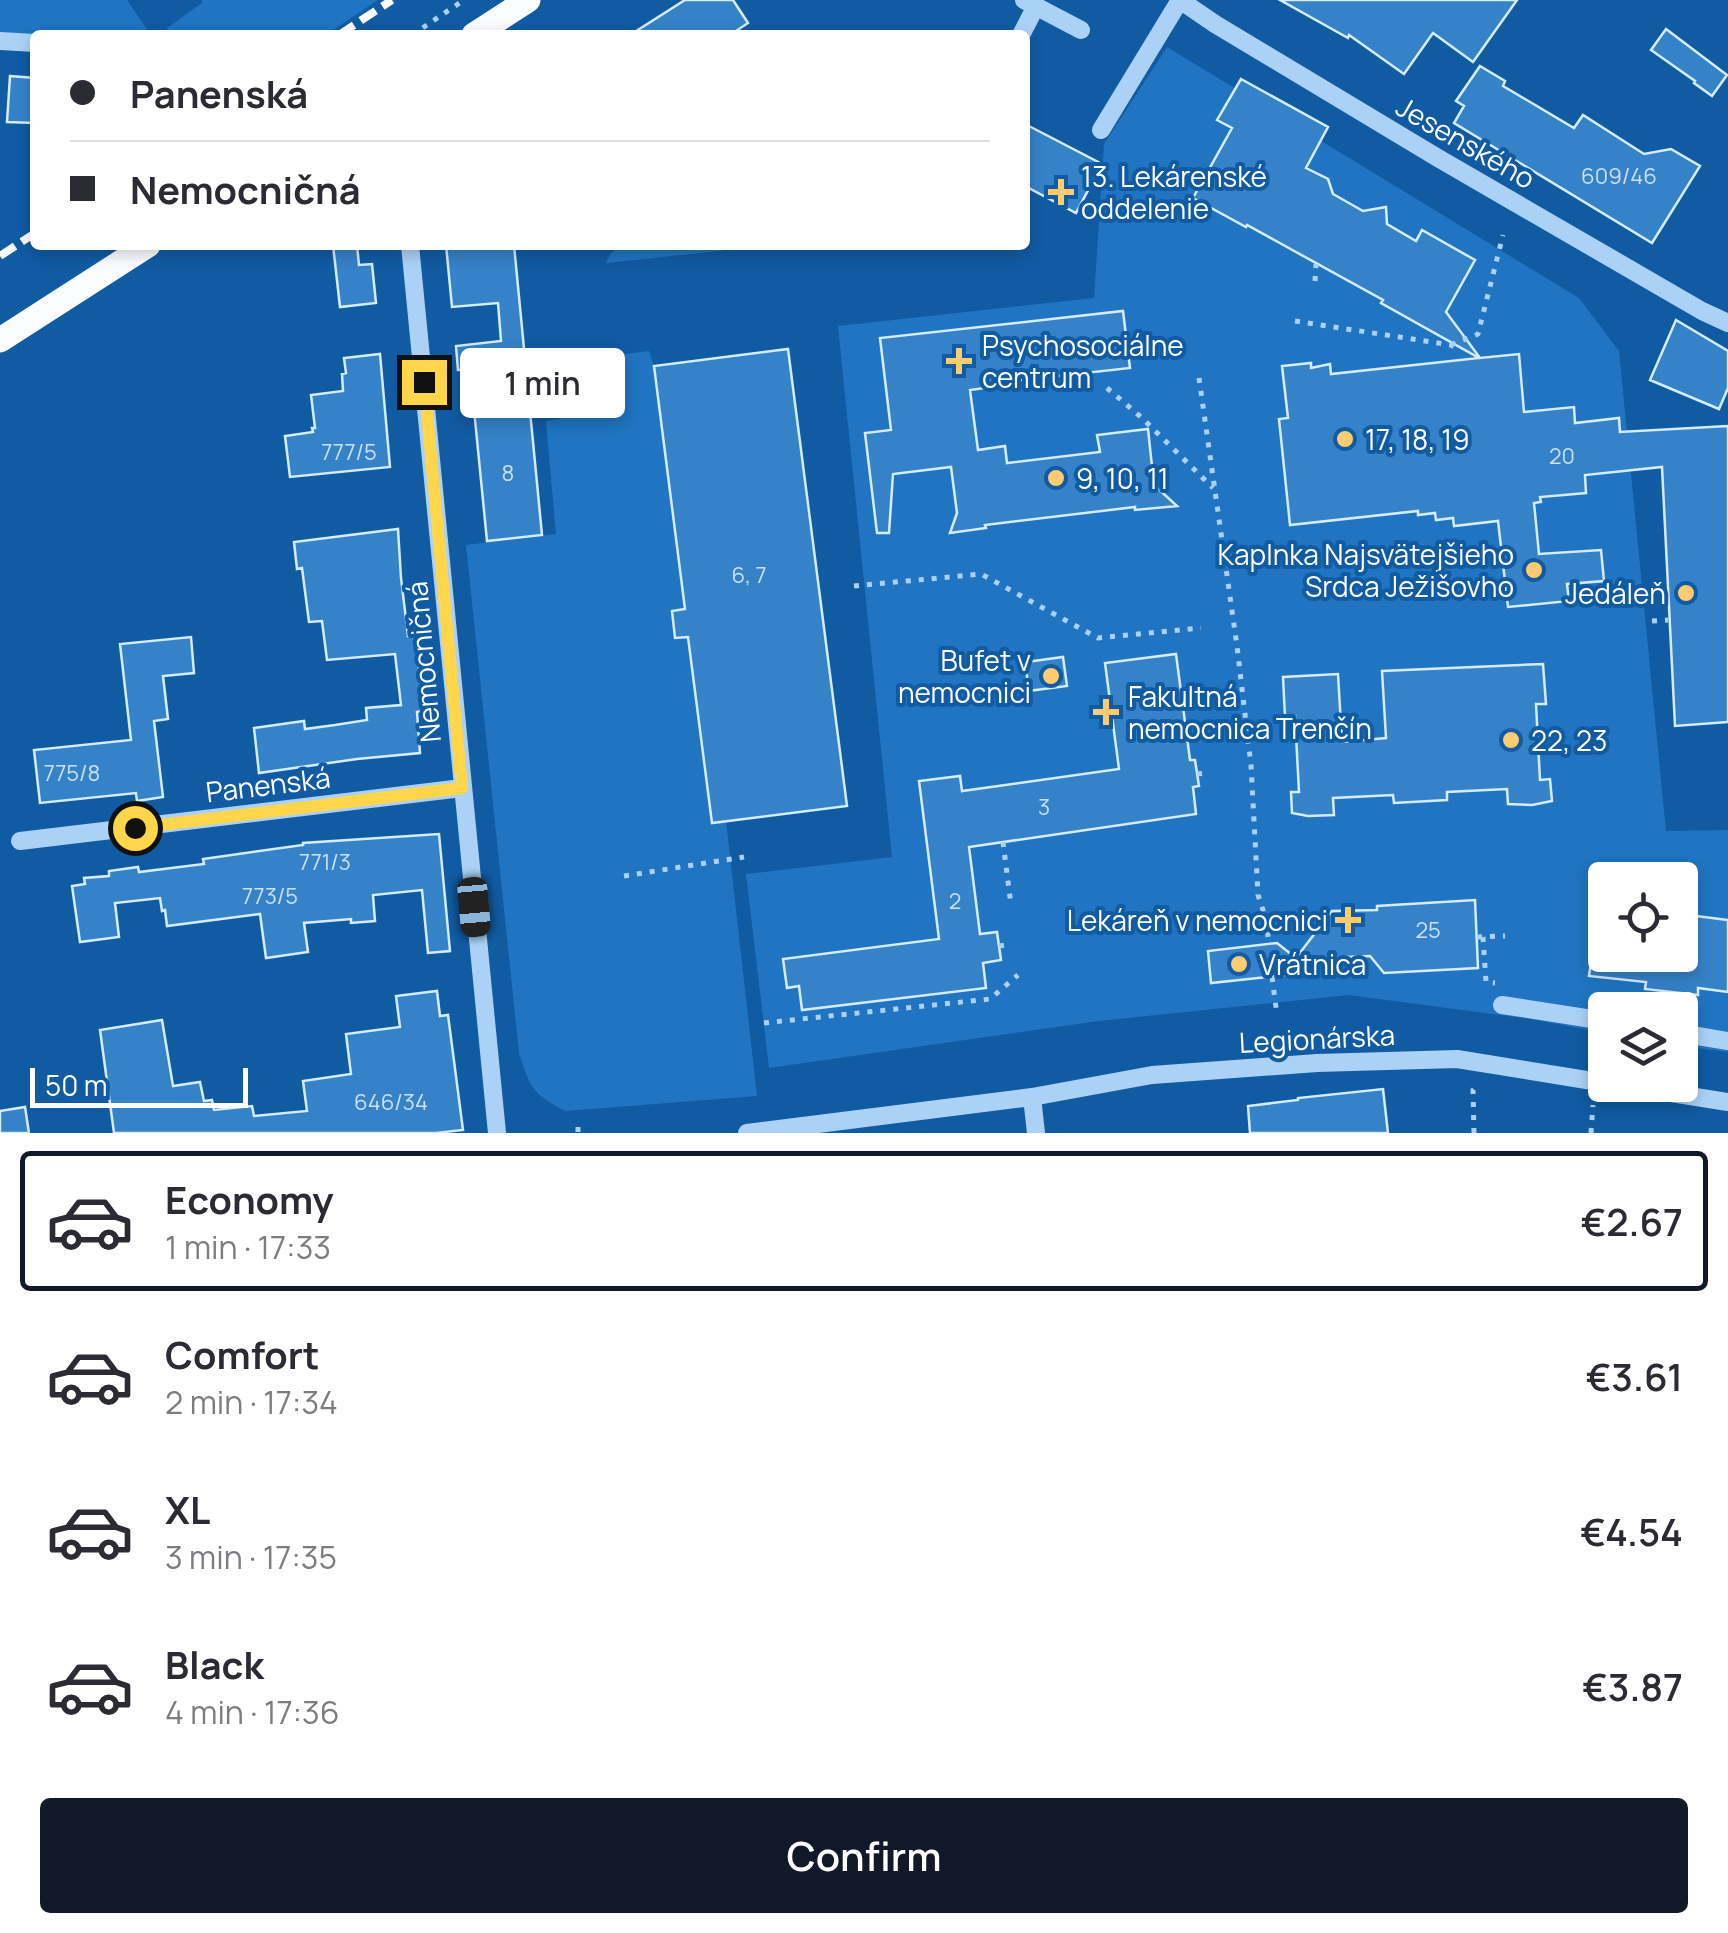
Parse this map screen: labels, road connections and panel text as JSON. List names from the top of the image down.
{
  "streets": {
    "street": [
      "Jesenského",
      "Nemocničná",
      "Panenská",
      "Legionárska"
    ]
  },
  "crossings": [
    ["Nemocničná", "Panenská"]
  ],
  "places": {
    "health": [
      "13. Lekárenské oddelenie",
      "Psychosociálne centrum",
      "Fakultná nemocnica Trenčín",
      "Lekáreň v nemocnici"
    ],
    "other": [
      "17, 18, 19",
      "9, 10, 11",
      "Kaplnka Najsvätejšieho Srdca Ježišovho",
      "Jedáleň",
      "Bufet v nemocnici",
      "22, 23",
      "Vrátnica"
    ]
  },
  "house_numbers": [
    "609/46",
    "777/5",
    "20",
    "8",
    "6, 7",
    "775/8",
    "3",
    "771/3",
    "773/5",
    "2",
    "25",
    "646/34"
  ],
  "scale_bar": "50 m",
  "page": {
    "banner": ["Panenská", "Nemocničná"],
    "bubble": "1 min",
    "scale": "50 m",
    "list": [
      {
        "name": "Economy",
        "note": "1 min · 17:33",
        "value": "€2.67"
      },
      {
        "name": "Comfort",
        "note": "2 min · 17:34",
        "value": "€3.61"
      },
      {
        "name": "XL",
        "note": "3 min · 17:35",
        "value": "€4.54"
      },
      {
        "name": "Black",
        "note": "4 min · 17:36",
        "value": "€3.87"
      }
    ],
    "buttons": "Confirm"
  }
}
